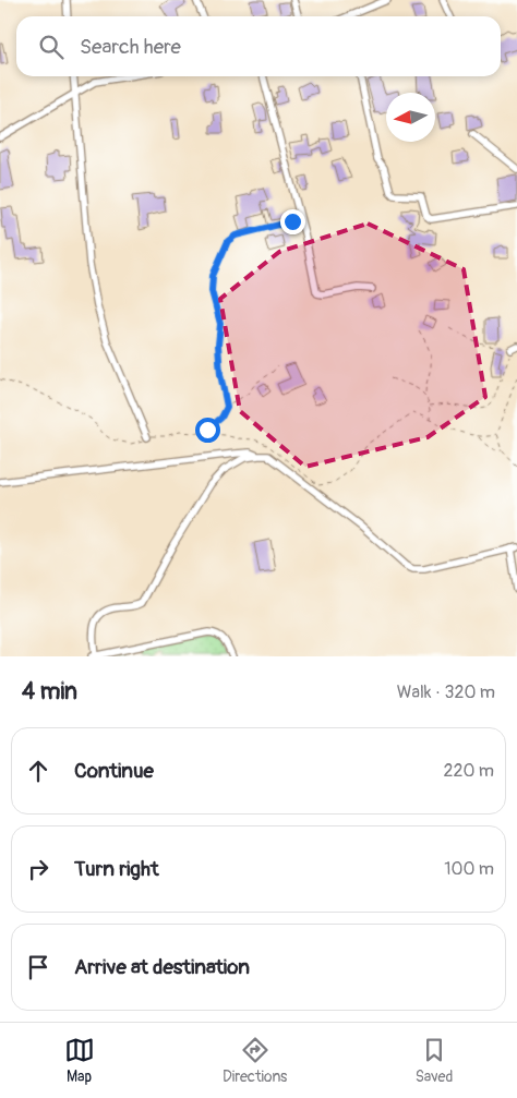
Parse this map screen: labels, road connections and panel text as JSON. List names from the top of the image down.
{
  "north": "left",
  "page": {
    "search": "Search here",
    "heading": ["4 min", "Walk · 320 m"],
    "list": [
      ["Continue", "220 m"],
      ["Turn right", "100 m"],
      "Arrive at destination"
    ],
    "nav": ["Map", "Directions", "Saved"]
  }
}
